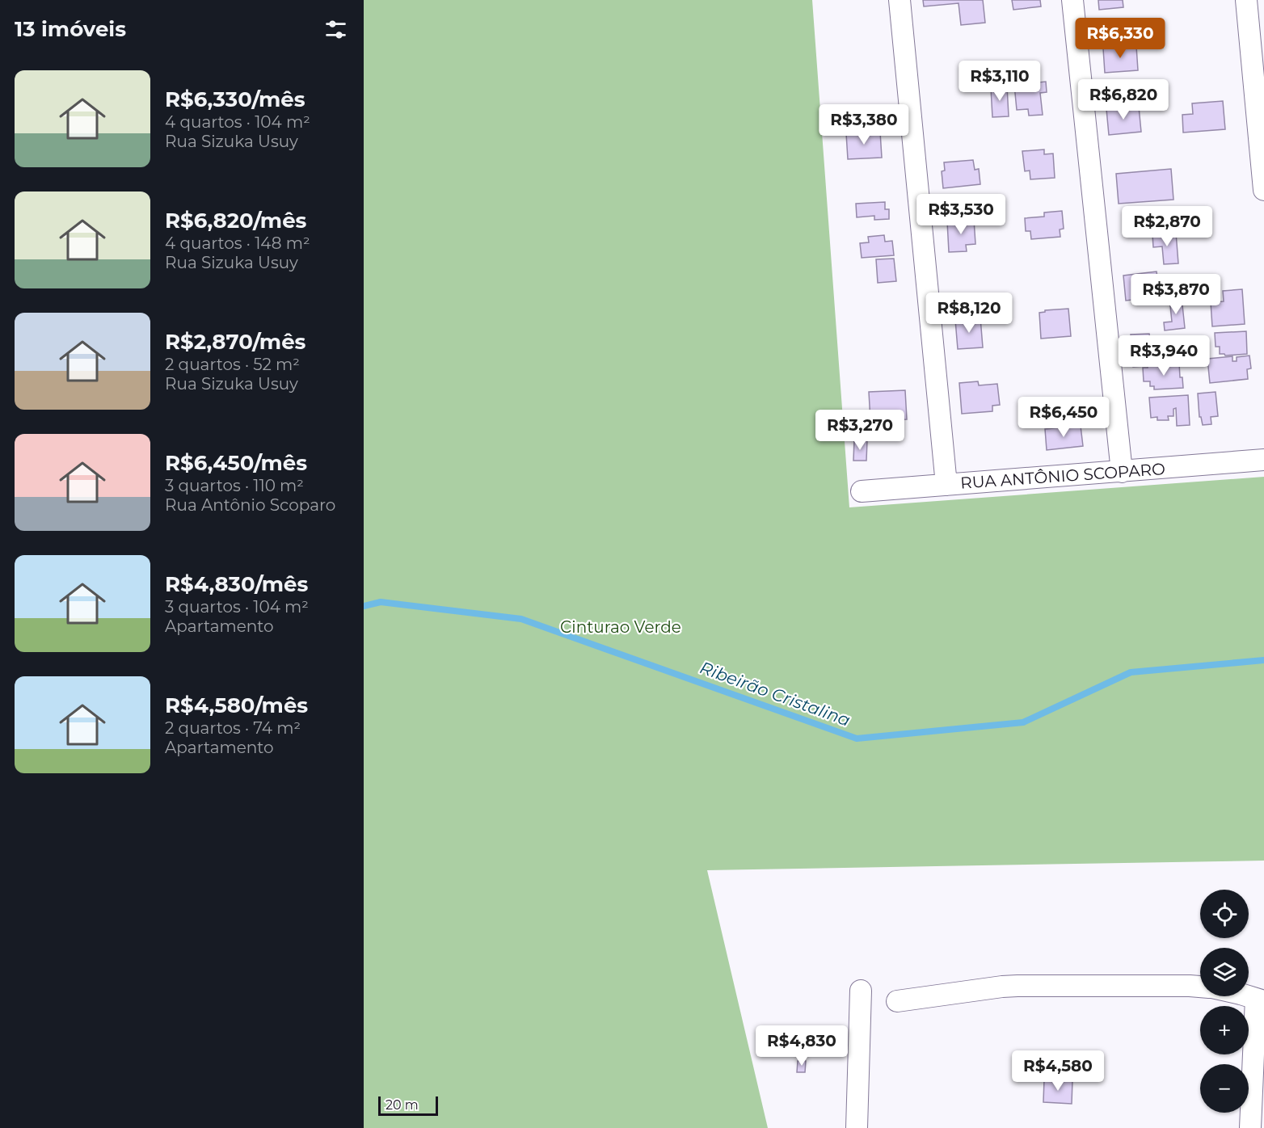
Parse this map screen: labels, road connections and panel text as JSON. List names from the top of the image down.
{
  "streets": {
    "street": ["RUA ANTÔNIO SCOPARO"]
  },
  "water": ["Ribeirão Cristalina"],
  "parks": ["Cinturao Verde"],
  "scale_bar": "20 m",
  "page": {
    "heading": "13 imóveis",
    "price": [
      "R$6,330",
      "R$3,110",
      "R$6,820",
      "R$3,380",
      "R$3,530",
      "R$2,870",
      "R$3,870",
      "R$8,120",
      "R$3,940",
      "R$6,450",
      "R$3,270",
      "R$4,830",
      "R$4,580"
    ],
    "list": [
      {
        "name": "R$6,330/mês",
        "note": "4 quartos · 104 m² · Rua Sizuka Usuy"
      },
      {
        "name": "R$6,820/mês",
        "note": "4 quartos · 148 m² · Rua Sizuka Usuy"
      },
      {
        "name": "R$2,870/mês",
        "note": "2 quartos · 52 m² · Rua Sizuka Usuy"
      },
      {
        "name": "R$6,450/mês",
        "note": "3 quartos · 110 m² · Rua Antônio Scoparo"
      },
      {
        "name": "R$4,830/mês",
        "note": "3 quartos · 104 m² · Apartamento"
      },
      {
        "name": "R$4,580/mês",
        "note": "2 quartos · 74 m² · Apartamento"
      }
    ],
    "map_buttons": ["+", "−"],
    "scale": "20 m"
  }
}
